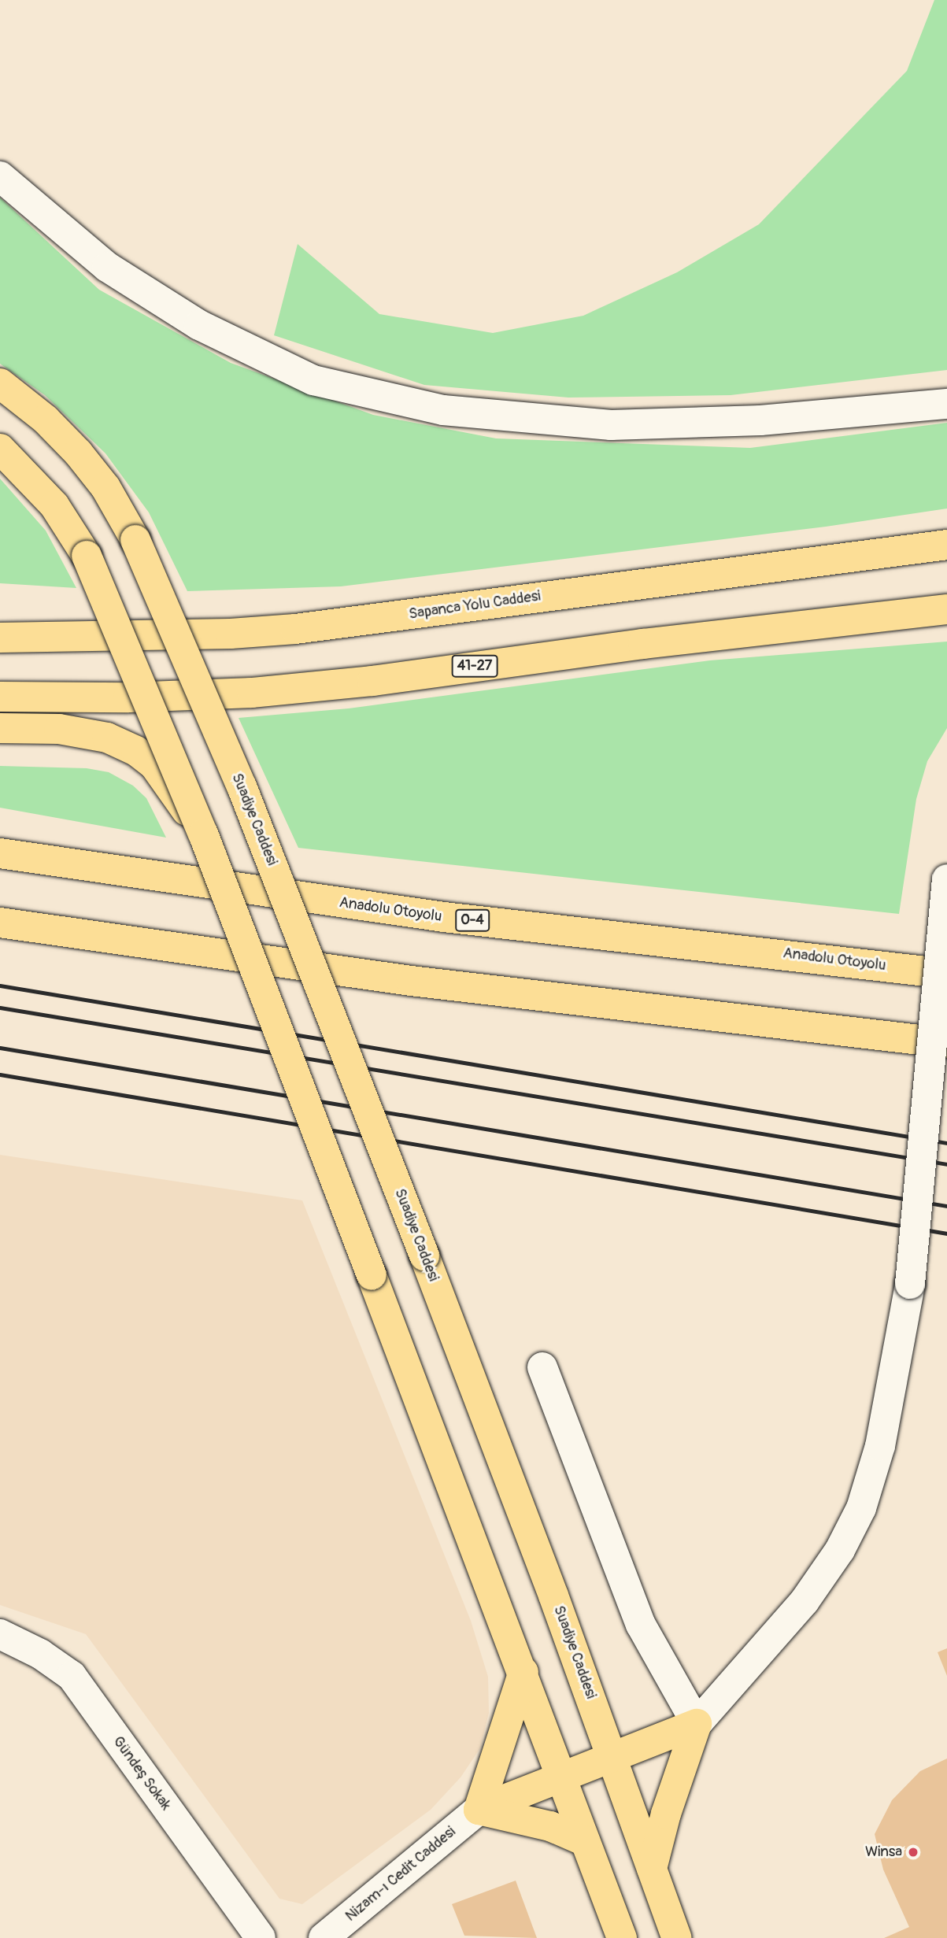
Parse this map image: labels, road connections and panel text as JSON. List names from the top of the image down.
{
  "streets": {
    "main road": [
      "Sapanca Yolu Caddesi",
      "41-27",
      "Suadiye Caddesi",
      "Anadolu Otoyolu",
      "O-4"
    ],
    "street": ["Gündeş Sokak", "Nizam-ı Cedit Caddesi"]
  },
  "places": ["Winsa"]
}
